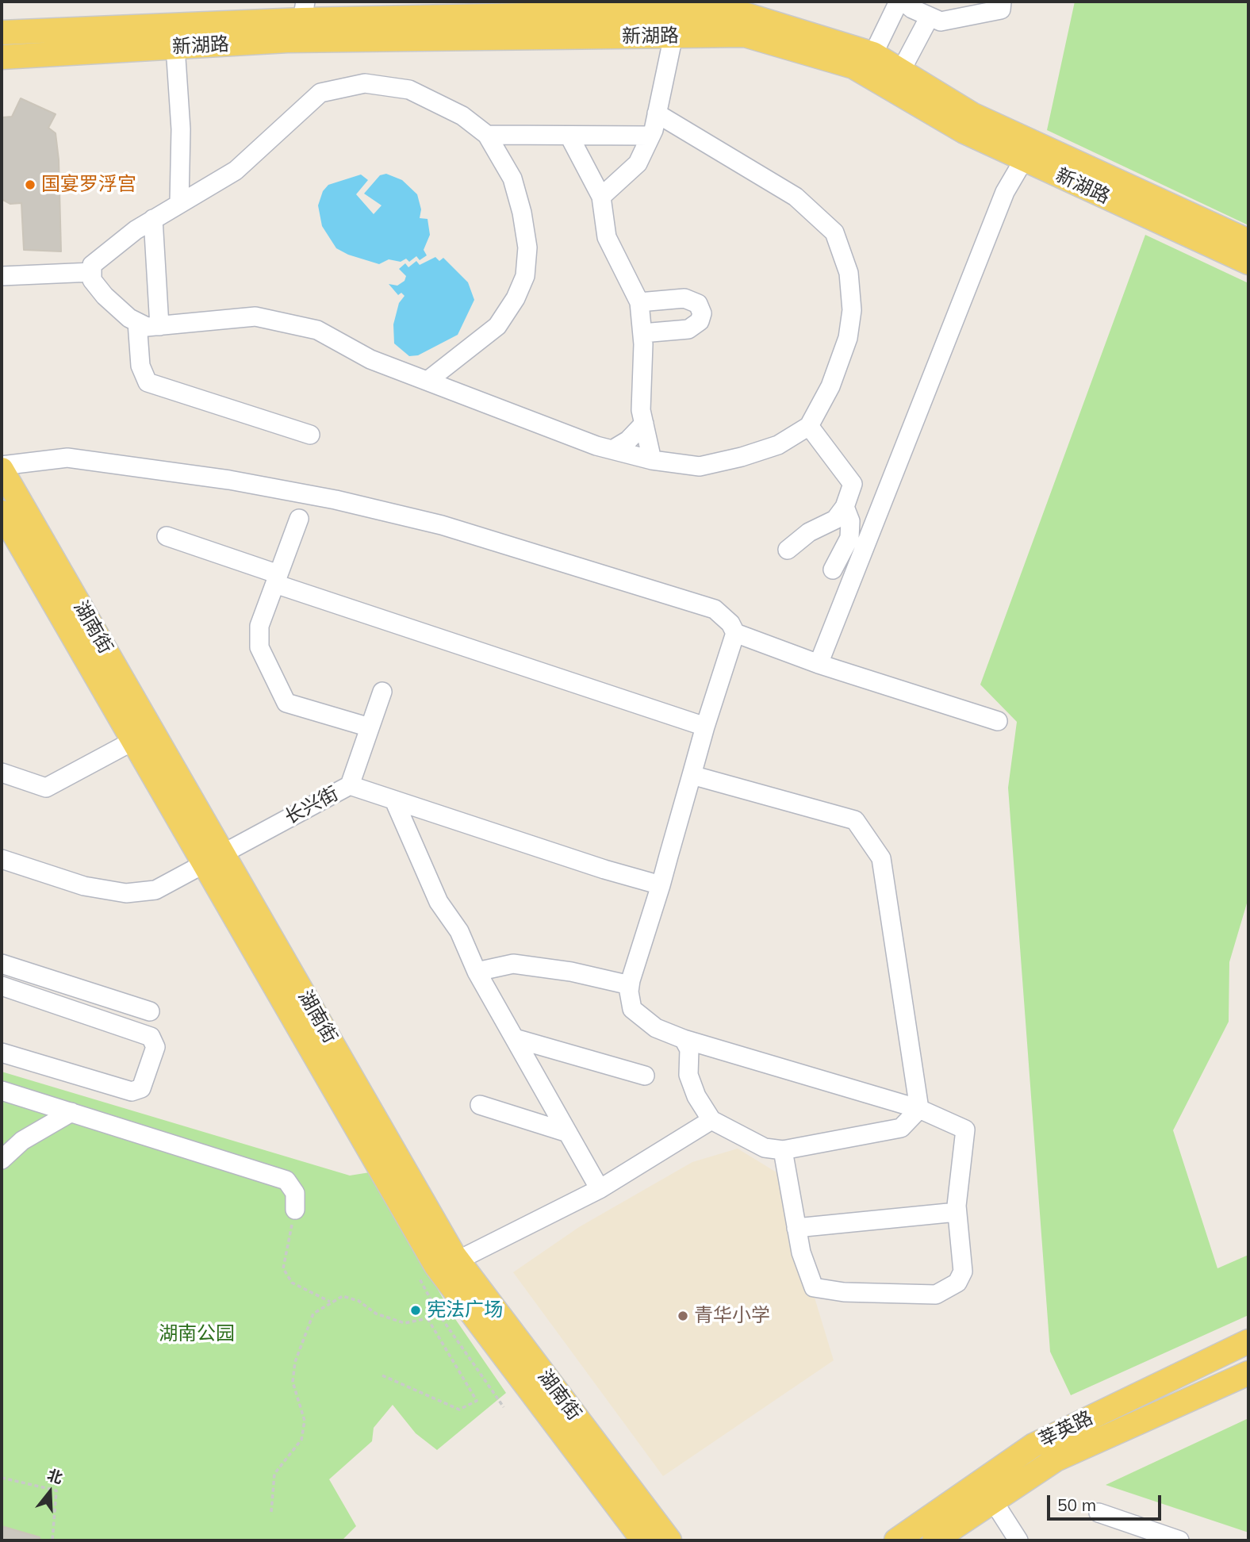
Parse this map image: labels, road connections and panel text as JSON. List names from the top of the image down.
{
  "streets": {
    "main road": ["新湖路", "湖南街", "莘英路"],
    "street": ["长兴街"]
  },
  "crossings": [
    ["湖南街", "长兴街"]
  ],
  "parks": ["湖南公园"],
  "places": ["国宴罗浮宫", "宪法广场", "青华小学"],
  "scale_bar": "50 m",
  "north": "top"
}
